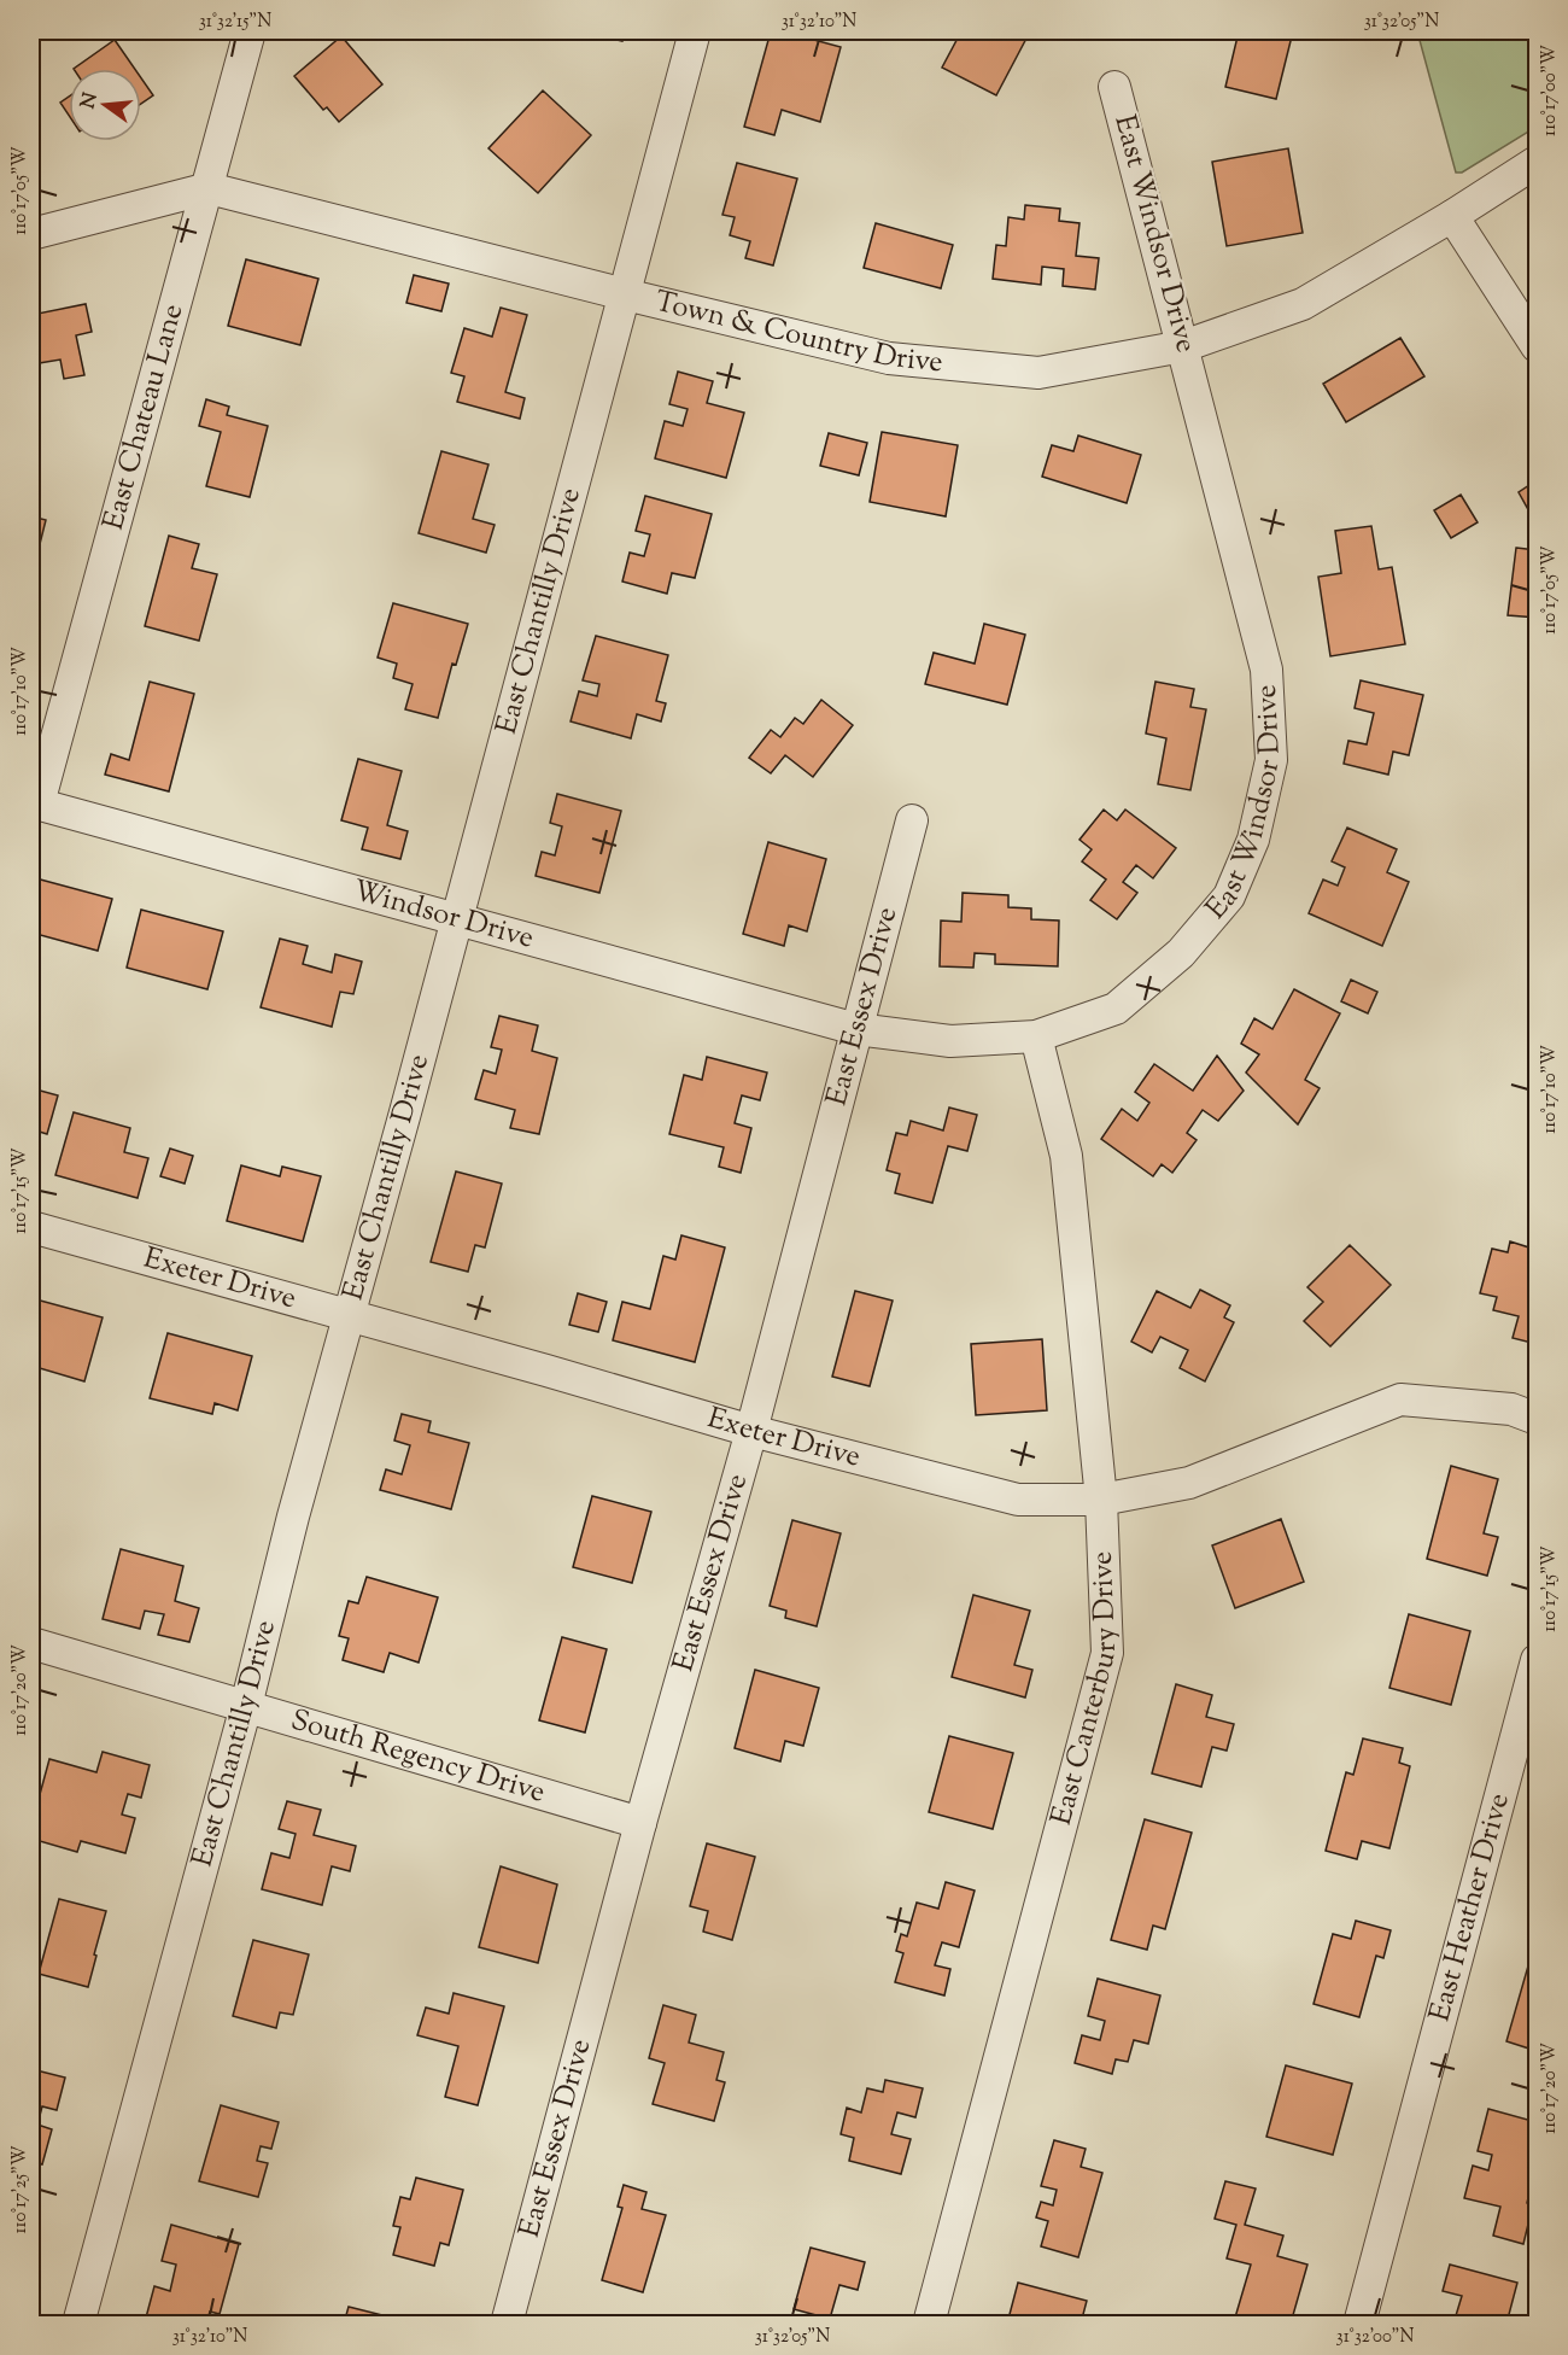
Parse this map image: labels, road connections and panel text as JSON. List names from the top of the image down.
{
  "streets": {
    "street": [
      "East Windsor Drive",
      "Town & Country Drive",
      "East Chateau Lane",
      "East Chantilly Drive",
      "Windsor Drive",
      "East Essex Drive",
      "Exeter Drive",
      "East Canterbury Drive",
      "South Regency Drive",
      "East Heather Drive"
    ]
  },
  "crossings": [
    ["East Windsor Drive", "Town & Country Drive"],
    ["East Windsor Drive", "Windsor Drive"],
    ["East Windsor Drive", "East Essex Drive"],
    ["East Windsor Drive", "East Canterbury Drive"],
    ["Town & Country Drive", "East Chateau Lane"],
    ["Town & Country Drive", "East Chantilly Drive"],
    ["East Chateau Lane", "Windsor Drive"],
    ["East Chantilly Drive", "Windsor Drive"],
    ["East Chantilly Drive", "Exeter Drive"],
    ["East Chantilly Drive", "South Regency Drive"],
    ["Windsor Drive", "East Essex Drive"],
    ["East Essex Drive", "Exeter Drive"],
    ["East Essex Drive", "South Regency Drive"],
    ["Exeter Drive", "East Canterbury Drive"]
  ],
  "north": "left",
  "coordinates": [
    "31°32'15\"N",
    "31°32'10\"N",
    "31°32'05\"N",
    "110°17'00\"W",
    "110°17'05\"W",
    "110°17'10\"W",
    "110°17'15\"W",
    "110°17'20\"W",
    "110°17'25\"W",
    "31°32'00\"N"
  ]
}
